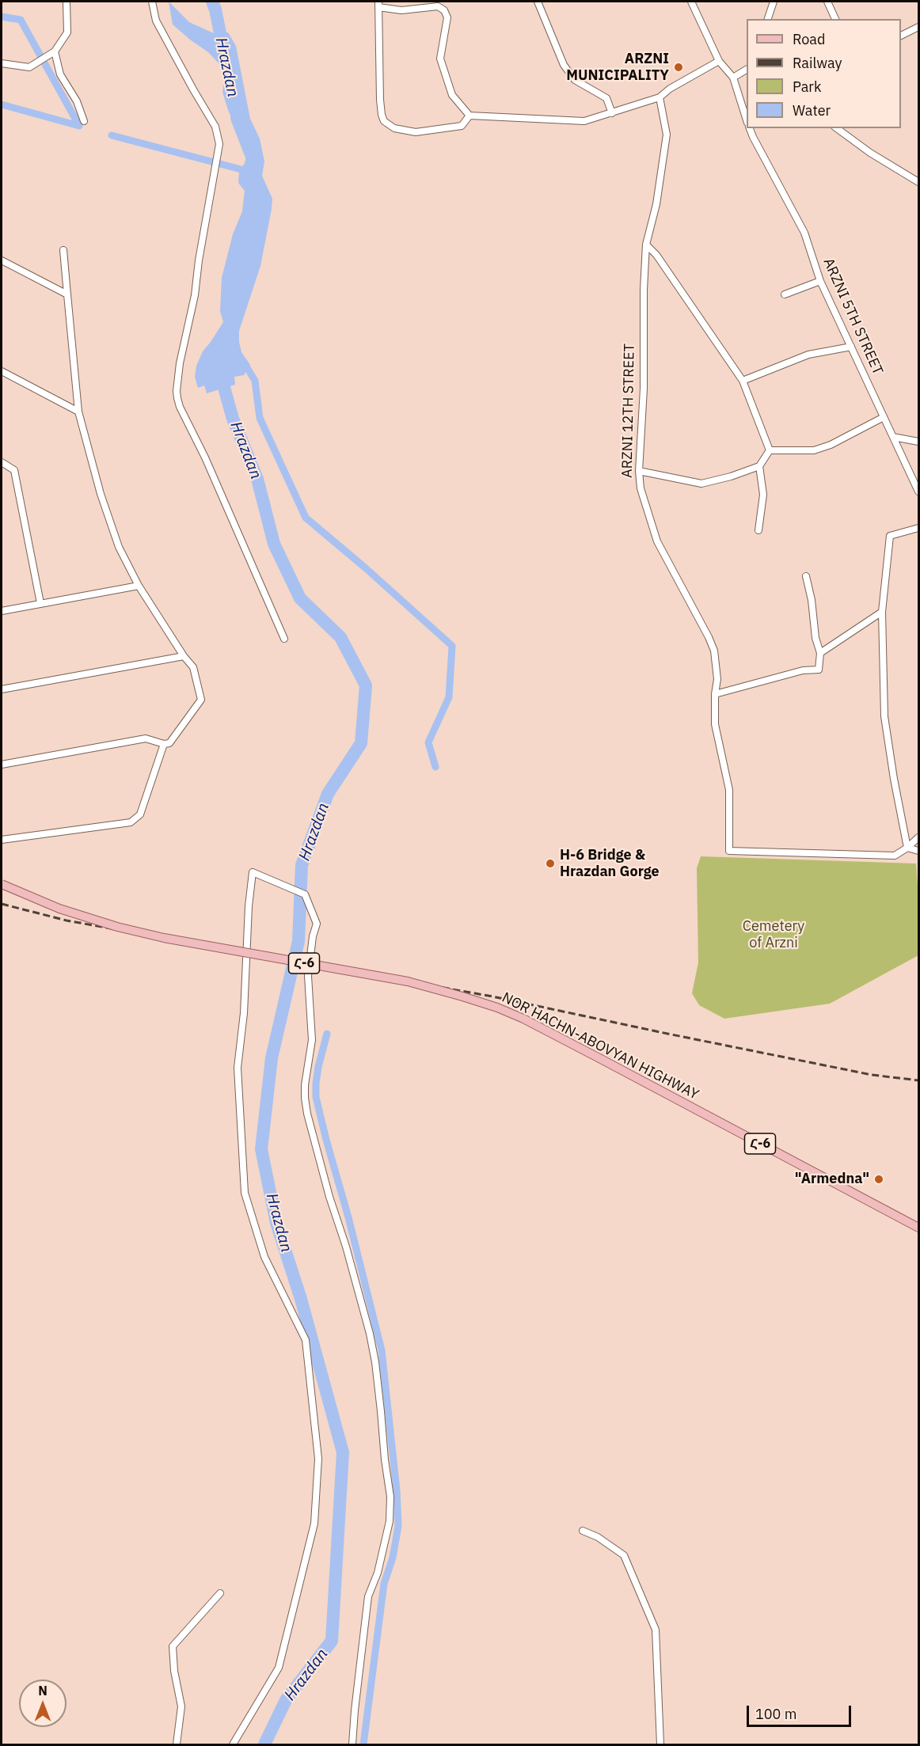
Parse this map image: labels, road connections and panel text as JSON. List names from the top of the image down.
{
  "streets": {
    "main road": ["Հ-6", "NOR HACHN-ABOVYAN HIGHWAY"],
    "street": ["ARZNI 5TH STREET", "ARZNI 12TH STREET"]
  },
  "water": ["Hrazdan"],
  "parks": ["Cemetery of Arzni"],
  "places": ["ARZNI MUNICIPALITY", "H-6 Bridge & Hrazdan Gorge", "\"Armedna\""],
  "legend": [
    "Road",
    "Railway",
    "Park",
    "Water"
  ],
  "scale_bar": "100 m",
  "north": "top"
}
